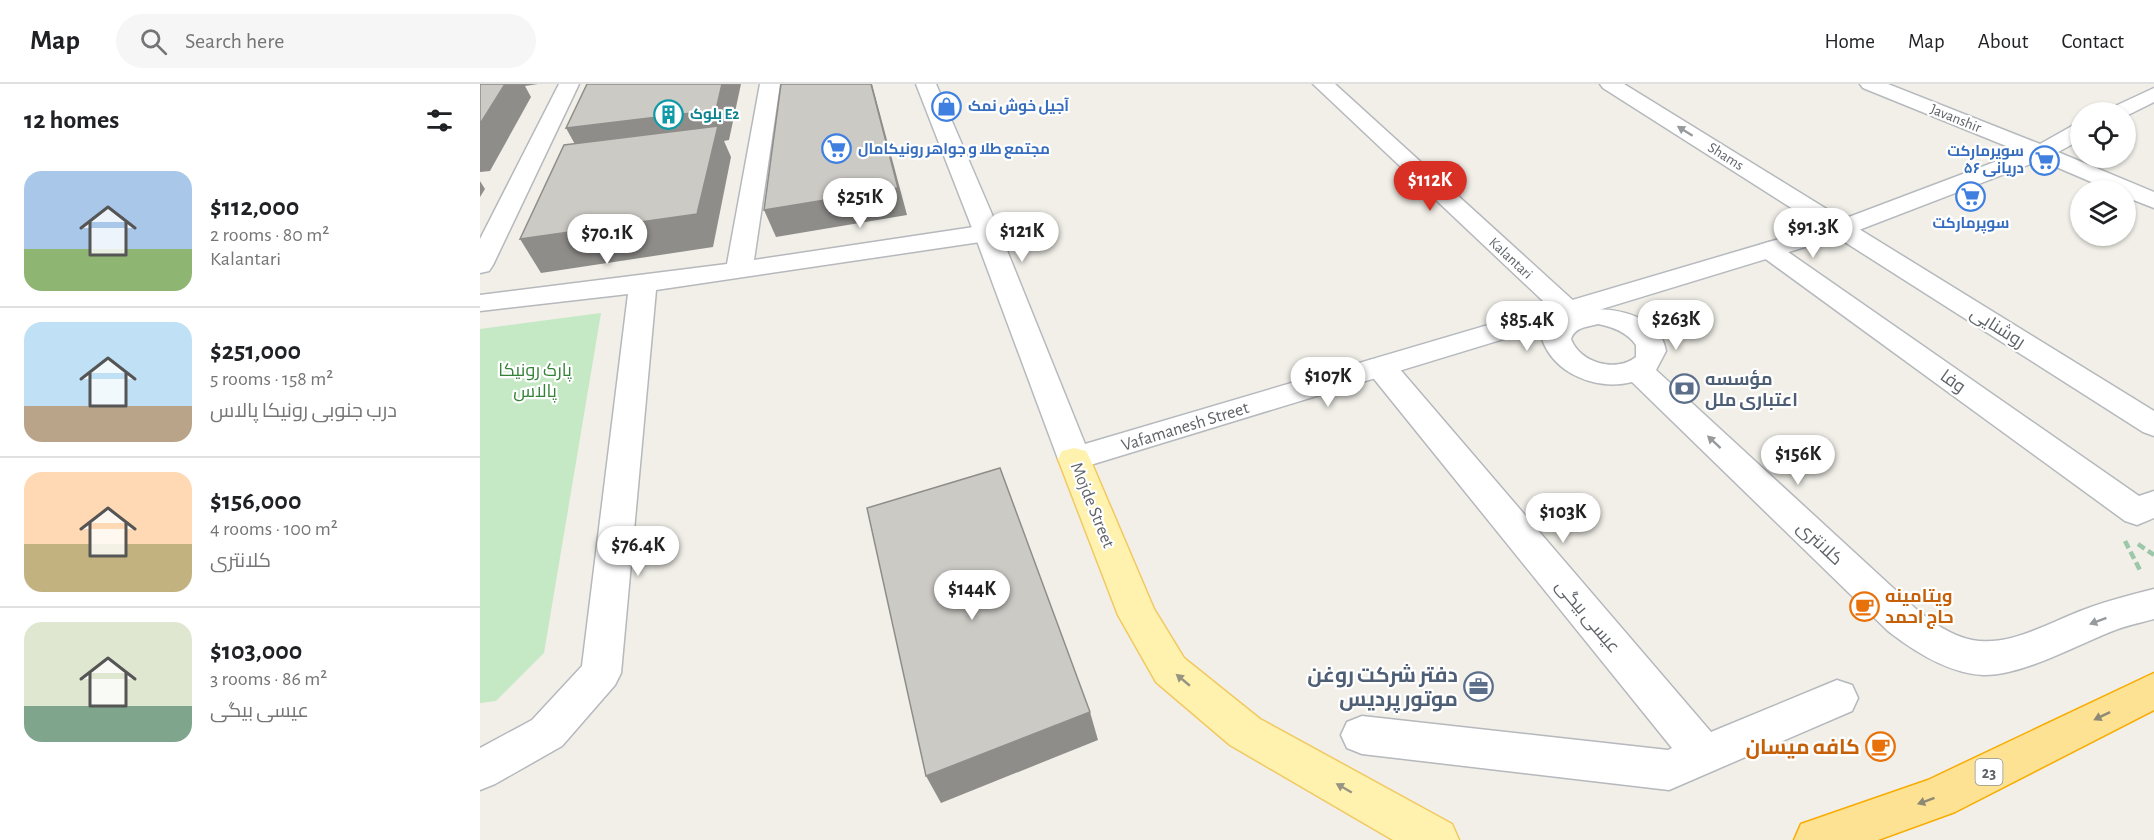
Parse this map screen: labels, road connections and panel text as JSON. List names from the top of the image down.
{
  "streets": {
    "highway": ["23"],
    "main road": ["Mojde Street"],
    "street": [
      "Javanshir",
      "Shams",
      "Kalantari",
      "روشنایی",
      "وفا",
      "Vafamanesh Street",
      "کلانتری",
      "عیسی بیگی"
    ]
  },
  "crossings": [
    ["Javanshir", "Vafamanesh Street"],
    ["Shams", "روشنایی"],
    ["Shams", "Vafamanesh Street"],
    ["Kalantari", "Vafamanesh Street"],
    ["روشنایی", "Vafamanesh Street"],
    ["وفا", "Vafamanesh Street"],
    ["Vafamanesh Street", "Mojde Street"],
    ["Vafamanesh Street", "عیسی بیگی"]
  ],
  "one_way": ["Shams", "Mojde Street", "کلانتری"],
  "parks": ["پارک رونیکا پالاس"],
  "places": {
    "shop": ["آجیل خوش نمک"],
    "building": ["بلوک E2"],
    "supermarket": ["مجتمع طلا و جواهر رونیکامال", "سوپرمارکت ۵۶ دریانی", "سوپرمارکت"],
    "bank": ["مؤسسه اعتباری ملل"],
    "cafe": ["ویتامینه حاج احمد", "کافه میسان"],
    "office": ["دفتر شرکت روغن موتور پردیس"]
  },
  "page": {
    "header": "Map",
    "search": "Search here",
    "nav": [
      "Home",
      "Map",
      "About",
      "Contact"
    ],
    "heading": "12 homes",
    "list": [
      {
        "name": "$112,000",
        "note": "2 rooms · 80 m² · Kalantari"
      },
      {
        "name": "$251,000",
        "note": "5 rooms · 158 m² · درب جنوبی رونیکا پالاس"
      },
      {
        "name": "$156,000",
        "note": "4 rooms · 100 m² · کلانتری"
      },
      {
        "name": "$103,000",
        "note": "3 rooms · 86 m² · عیسی بیگی"
      }
    ],
    "price": [
      "$112K",
      "$251K",
      "$91.3K",
      "$121K",
      "$70.1K",
      "$263K",
      "$85.4K",
      "$107K",
      "$156K",
      "$103K",
      "$76.4K",
      "$144K"
    ]
  }
}
